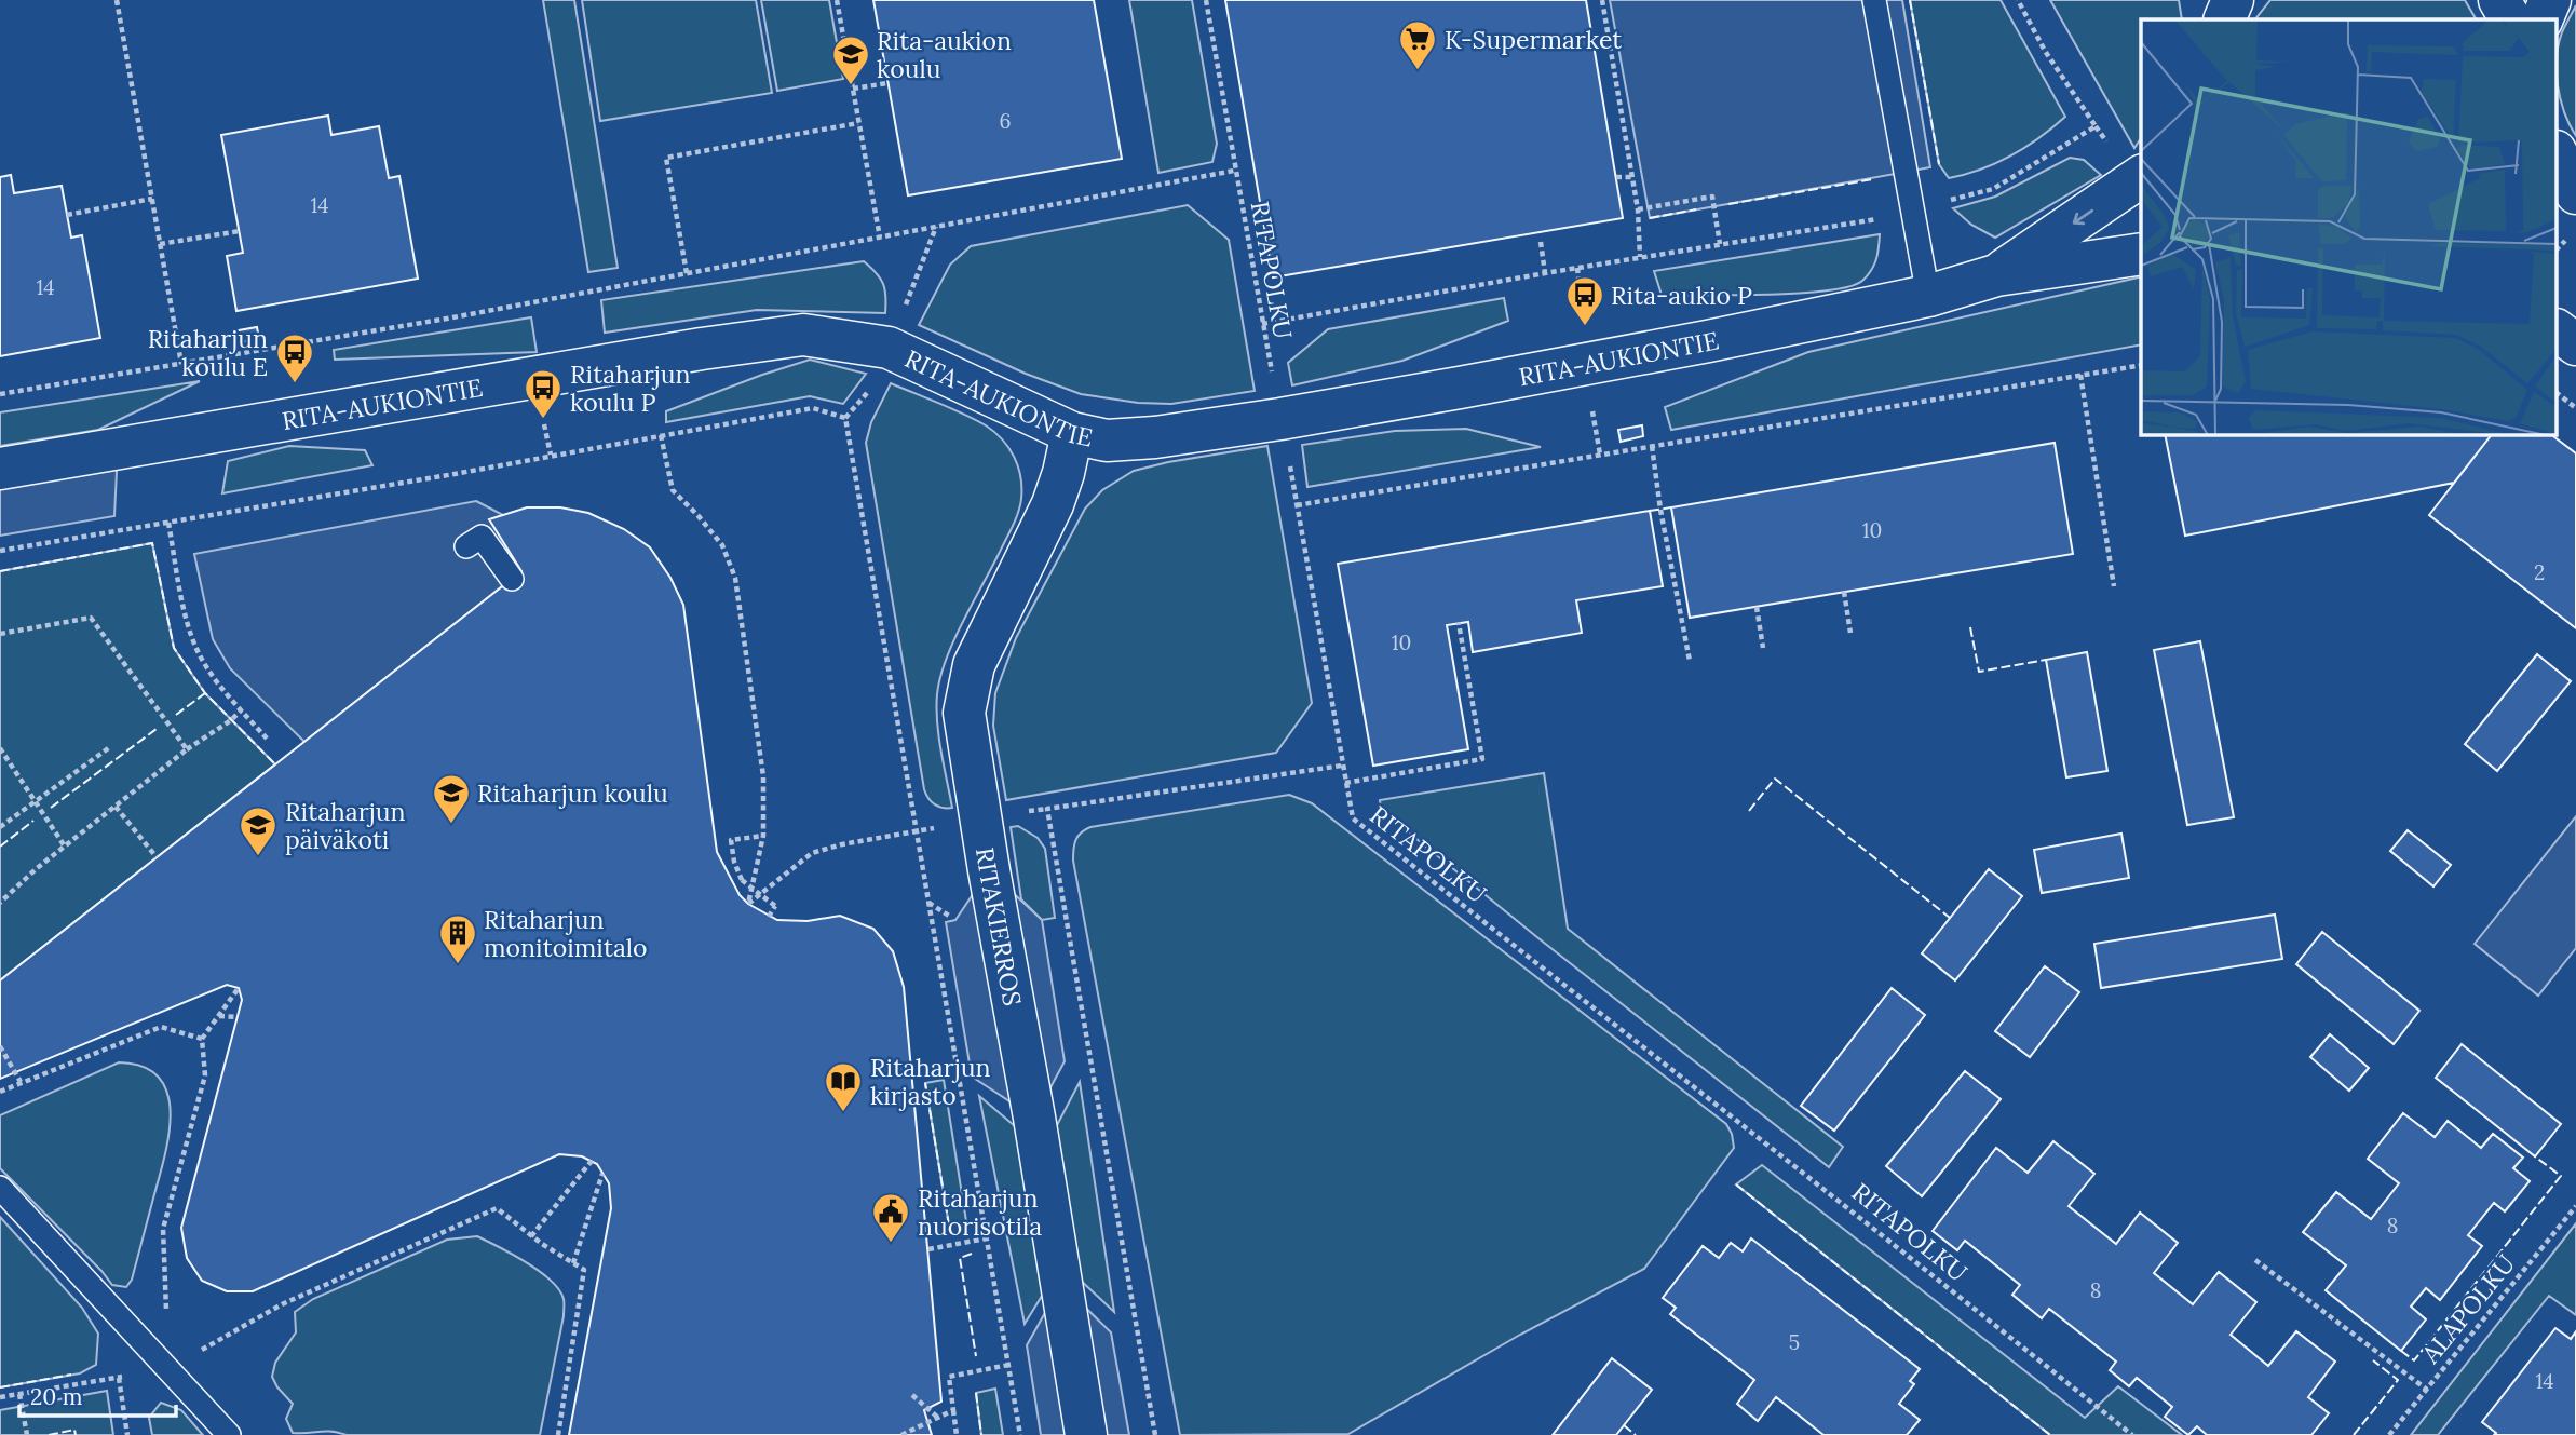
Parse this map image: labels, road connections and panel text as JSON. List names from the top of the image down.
{
  "streets": {
    "street": ["RITA-AUKIONTIE", "RITAKIERROS"],
    "path": ["RITAPOLKU", "ALAPOLKU"]
  },
  "crossings": [
    ["RITAPOLKU", "RITA-AUKIONTIE"],
    ["RITA-AUKIONTIE", "RITAKIERROS"]
  ],
  "places": {
    "supermarket": ["K-Supermarket"],
    "school or university": ["Rita-aukion koulu", "Ritaharjun koulu", "Ritaharjun päiväkoti"],
    "bus stop": ["Rita-aukio P", "Ritaharjun koulu E", "Ritaharjun koulu P"],
    "building": ["Ritaharjun monitoimitalo"],
    "library": ["Ritaharjun kirjasto"],
    "public building": ["Ritaharjun nuorisotila"]
  },
  "house_numbers": [
    "6",
    "14",
    "14",
    "10",
    "2",
    "10",
    "8",
    "8",
    "5",
    "14"
  ],
  "scale_bar": "20 m"
}
